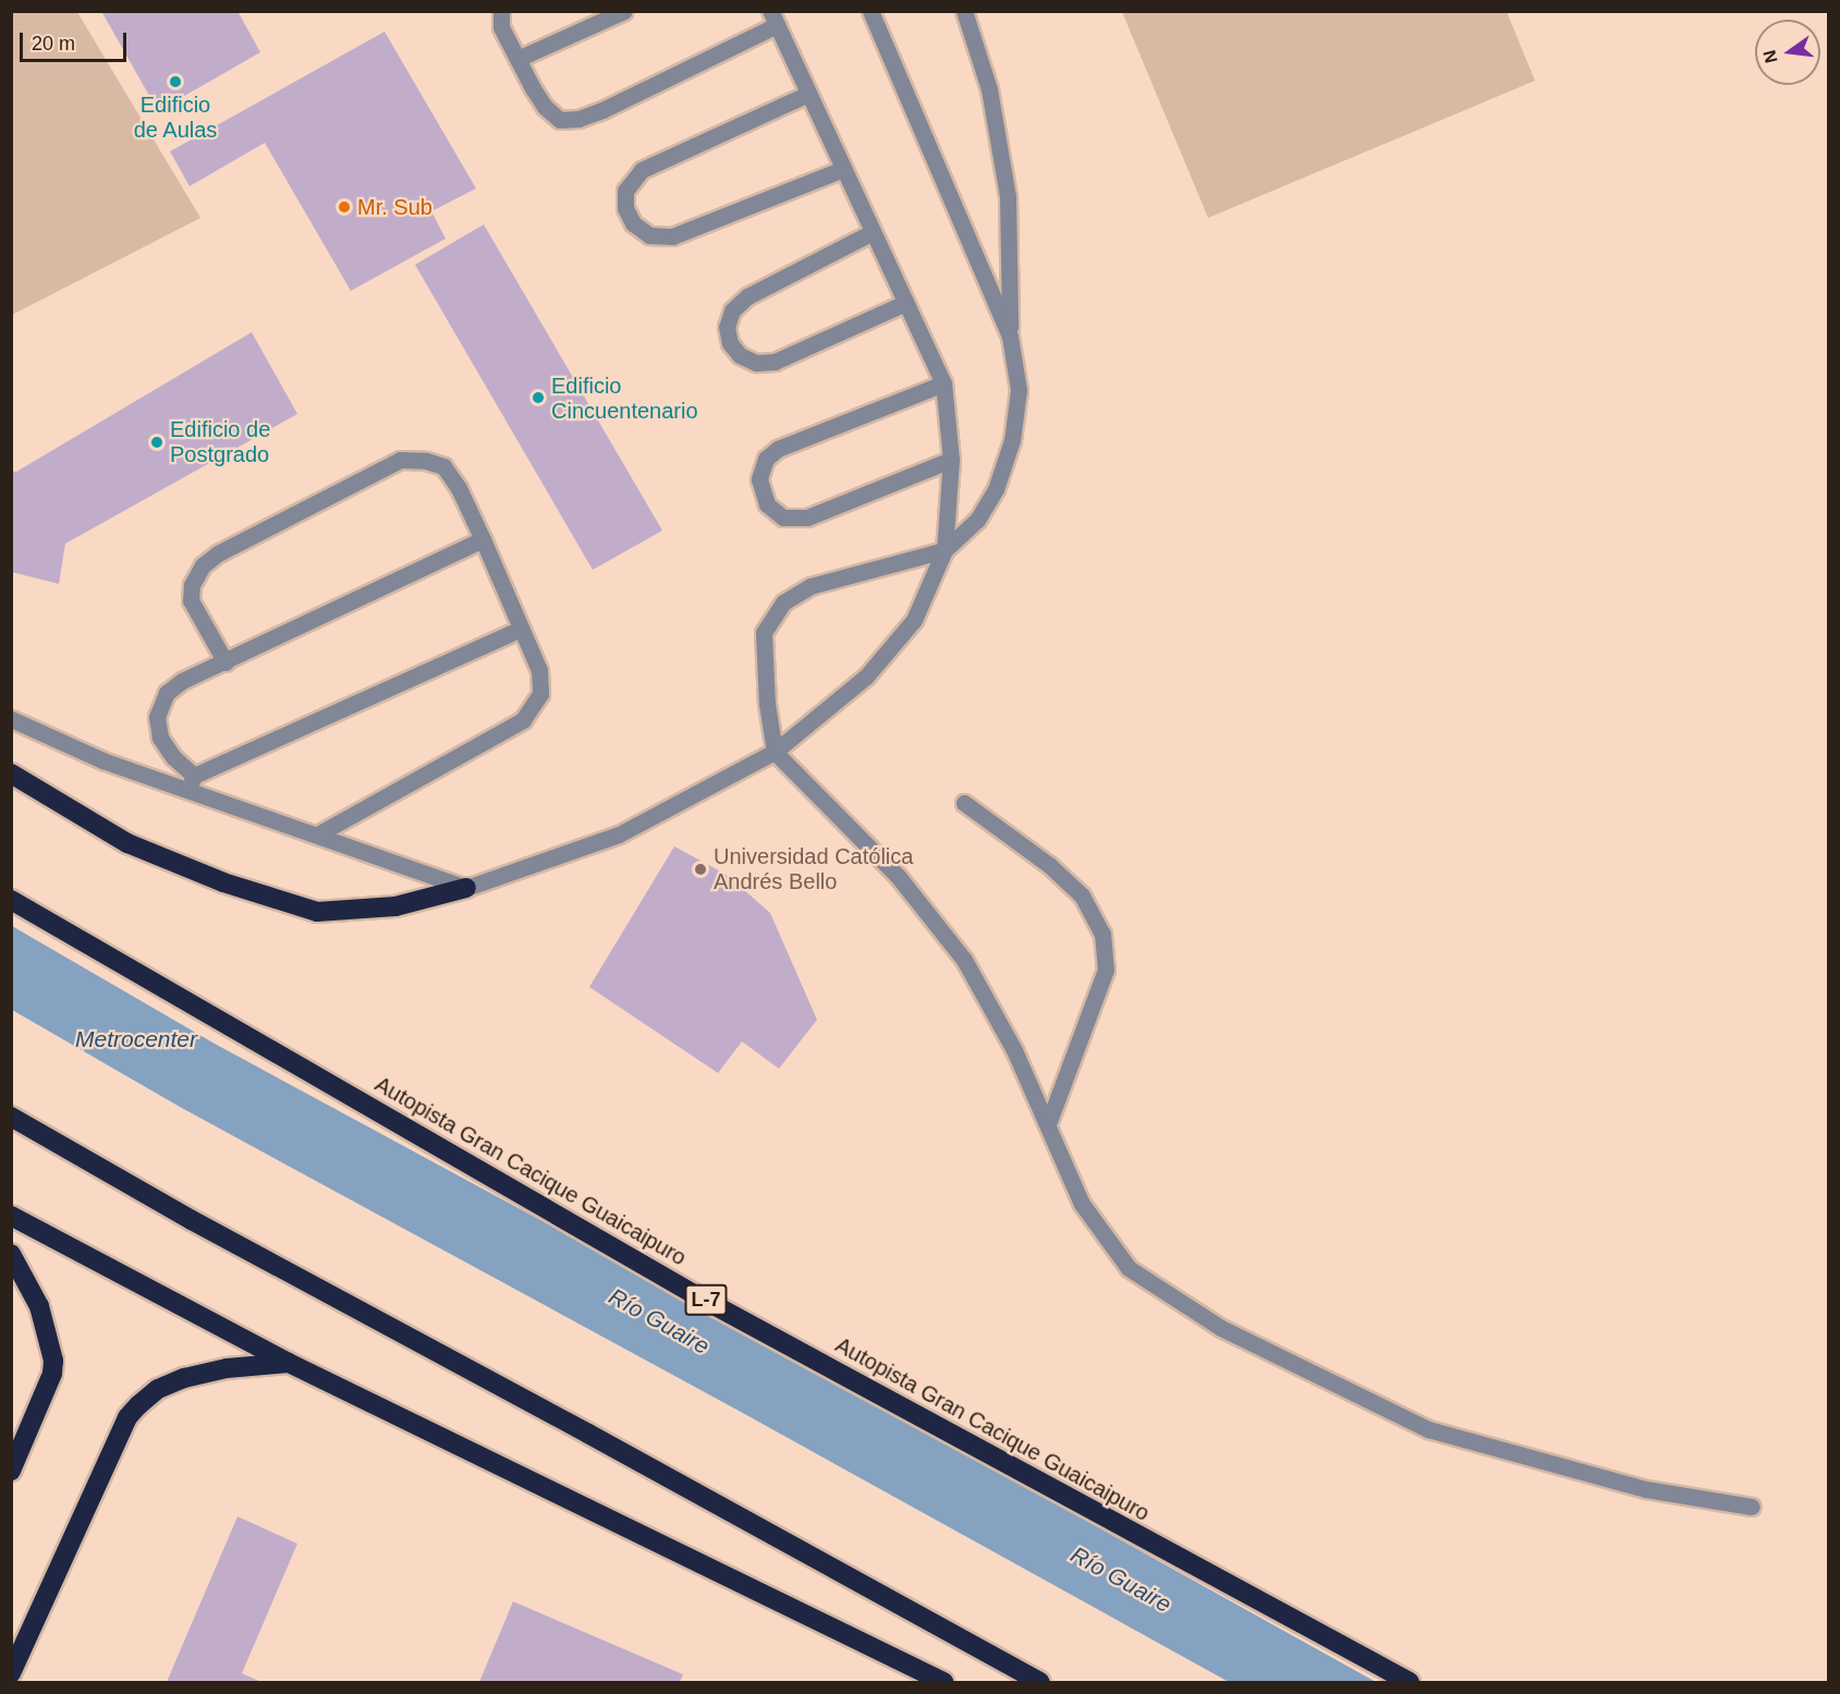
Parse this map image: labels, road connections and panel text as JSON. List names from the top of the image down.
{
  "streets": {
    "highway": ["Autopista Gran Cacique Guaicaipuro", "L-7"]
  },
  "water": ["Metrocenter", "Río Guaire"],
  "places": [
    "Edificio de Aulas",
    "Mr. Sub",
    "Edificio Cincuentenario",
    "Edificio de Postgrado",
    "Universidad Católica Andrés Bello"
  ],
  "scale_bar": "20 m",
  "north": "left"
}
